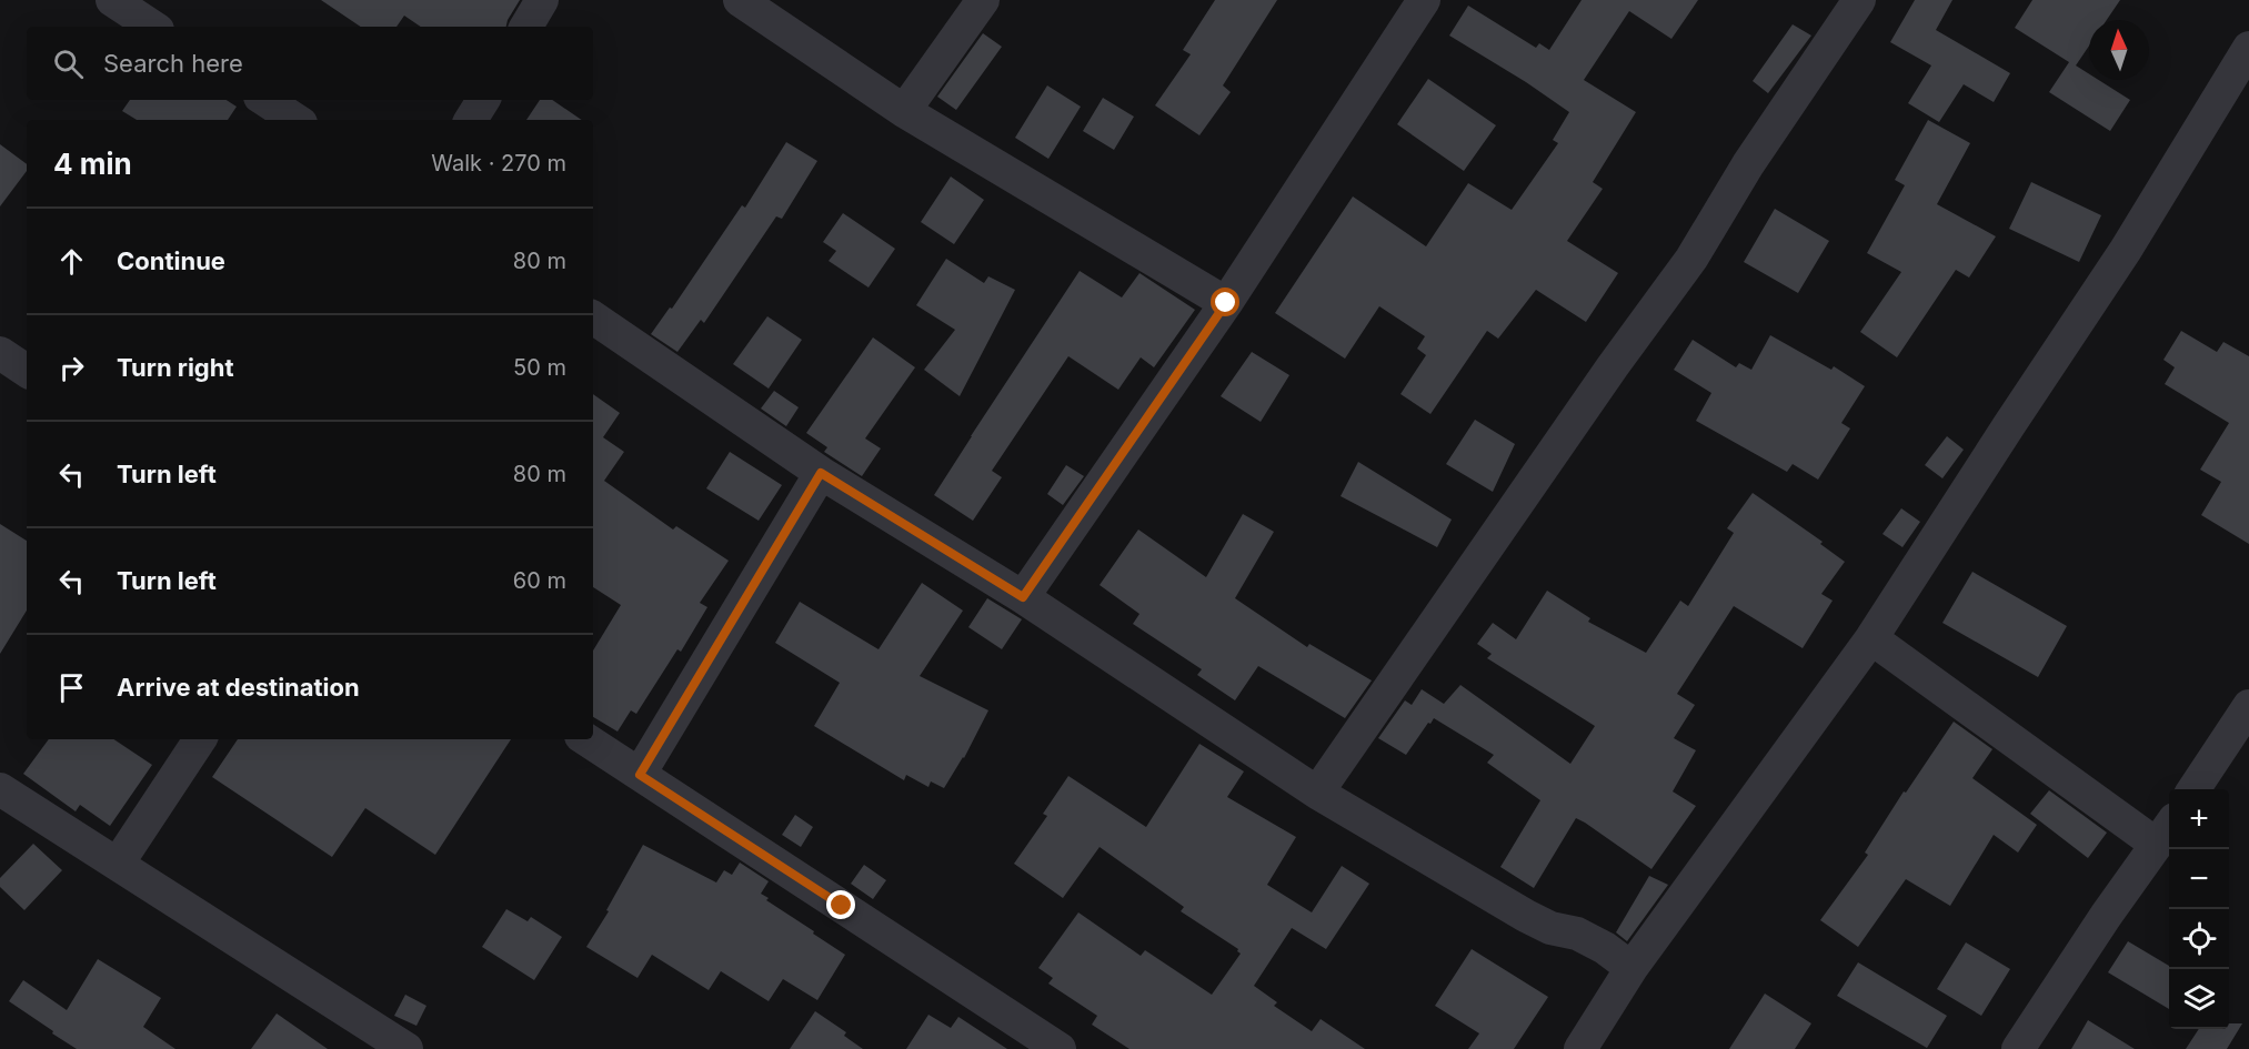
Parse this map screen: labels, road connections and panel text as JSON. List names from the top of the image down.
{
  "north": "top",
  "page": {
    "search": "Search here",
    "heading": ["4 min", "Walk · 270 m"],
    "list": [
      ["Continue", "80 m"],
      ["Turn right", "50 m"],
      ["Turn left", "80 m"],
      ["Turn left", "60 m"],
      "Arrive at destination"
    ],
    "map_buttons": ["+", "−"]
  }
}
